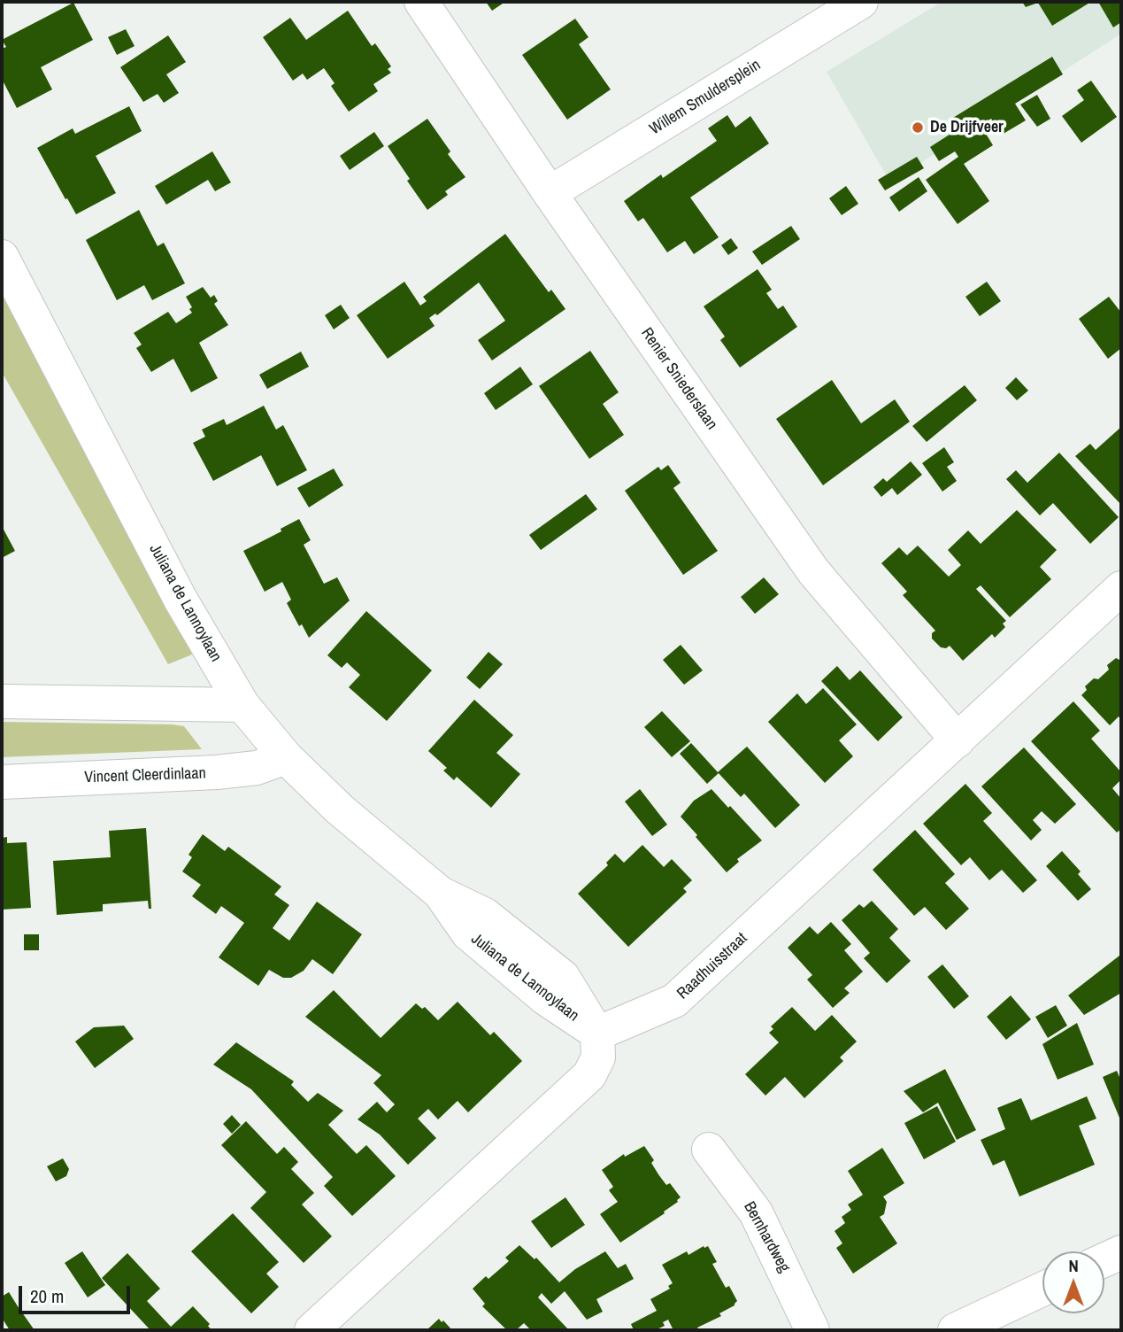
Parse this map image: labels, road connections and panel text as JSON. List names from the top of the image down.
{
  "streets": {
    "street": [
      "Willem Smuldersplein",
      "Renier Sniederslaan",
      "Juliana de Lannoylaan",
      "Vincent Cleerdinlaan",
      "Raadhuisstraat",
      "Bernhardweg"
    ]
  },
  "crossings": [
    ["Willem Smuldersplein", "Renier Sniederslaan"],
    ["Renier Sniederslaan", "Raadhuisstraat"],
    ["Juliana de Lannoylaan", "Vincent Cleerdinlaan"],
    ["Juliana de Lannoylaan", "Raadhuisstraat"]
  ],
  "places": ["De Drijfveer"],
  "scale_bar": "20 m",
  "north": "top"
}
